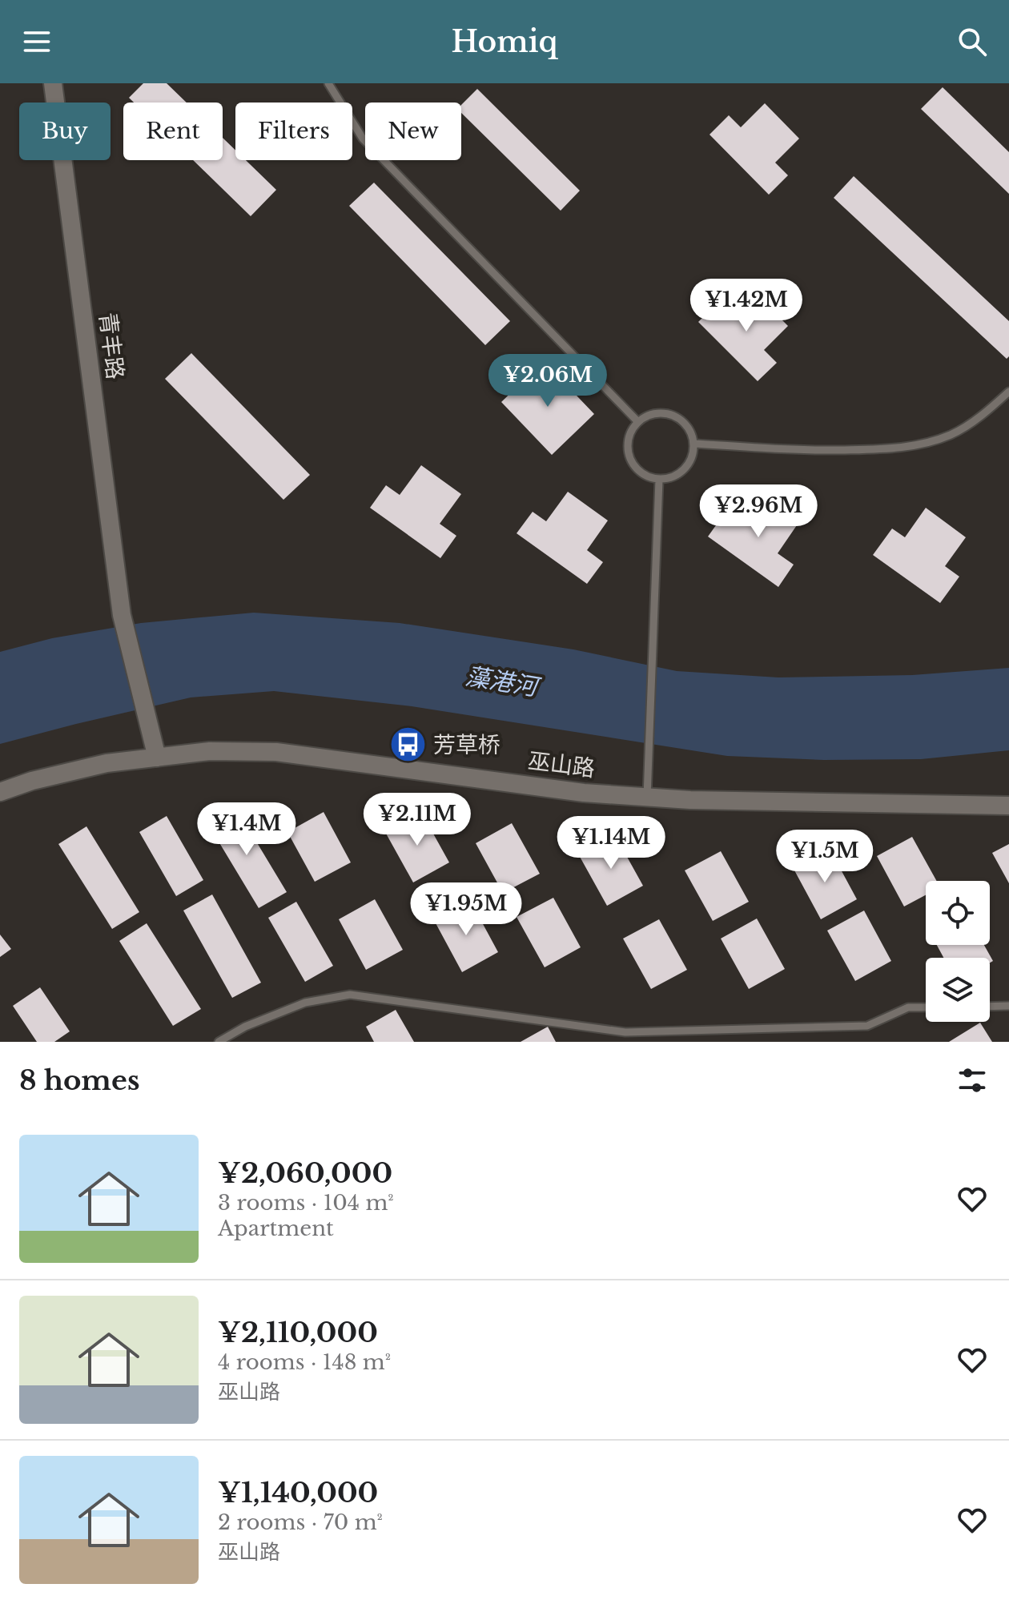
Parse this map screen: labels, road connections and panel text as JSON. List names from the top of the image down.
{
  "streets": {
    "street": ["青丰路", "巫山路"]
  },
  "crossings": [
    ["青丰路", "巫山路"]
  ],
  "water": ["藻港河"],
  "places": {
    "bus stop": ["芳草桥"]
  },
  "page": {
    "header": "Homiq",
    "chip": [
      "Buy",
      "Rent",
      "Filters",
      "New"
    ],
    "price": [
      "¥1.42M",
      "¥2.06M",
      "¥2.96M",
      "¥2.11M",
      "¥1.4M",
      "¥1.14M",
      "¥1.5M",
      "¥1.95M"
    ],
    "heading": "8 homes",
    "list": [
      {
        "name": "¥2,060,000",
        "note": "3 rooms · 104 m² · Apartment"
      },
      {
        "name": "¥2,110,000",
        "note": "4 rooms · 148 m² · 巫山路"
      },
      {
        "name": "¥1,140,000",
        "note": "2 rooms · 70 m² · 巫山路"
      }
    ]
  }
}
